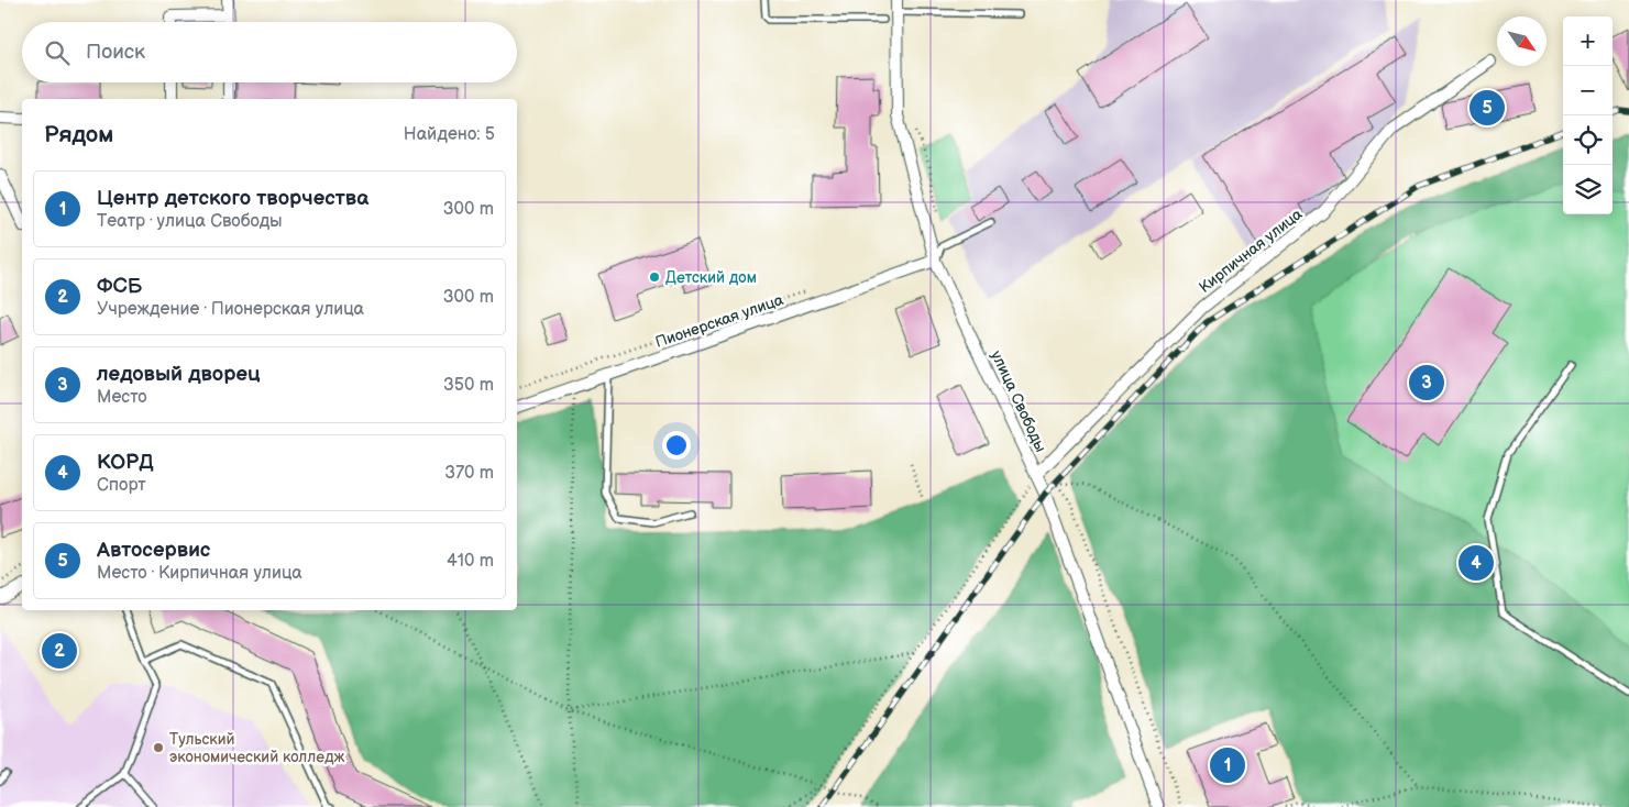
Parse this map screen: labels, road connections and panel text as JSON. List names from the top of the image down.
{
  "streets": {
    "street": ["Кирпичная улица", "Пионерская улица", "улица Свободы"]
  },
  "crossings": [
    ["Кирпичная улица", "улица Свободы"],
    ["Пионерская улица", "улица Свободы"]
  ],
  "places": ["Детский дом", "Тульский экономический колледж"],
  "north": "bottom right",
  "page": {
    "map_buttons": ["+", "−"],
    "search": "Поиск",
    "pins": [
      "5",
      "3",
      "4",
      "2",
      "1"
    ],
    "heading": ["Рядом", "Найдено: 5"],
    "list": [
      {
        "mark": "1",
        "name": "Центр детского творчества",
        "note": "Театр · улица Свободы",
        "value": "300 m"
      },
      {
        "mark": "2",
        "name": "ФСБ",
        "note": "Учреждение · Пионерская улица",
        "value": "300 m"
      },
      {
        "mark": "3",
        "name": "ледовый дворец",
        "note": "Место",
        "value": "350 m"
      },
      {
        "mark": "4",
        "name": "КОРД",
        "note": "Спорт",
        "value": "370 m"
      },
      {
        "mark": "5",
        "name": "Автосервис",
        "note": "Место · Кирпичная улица",
        "value": "410 m"
      }
    ]
  }
}
